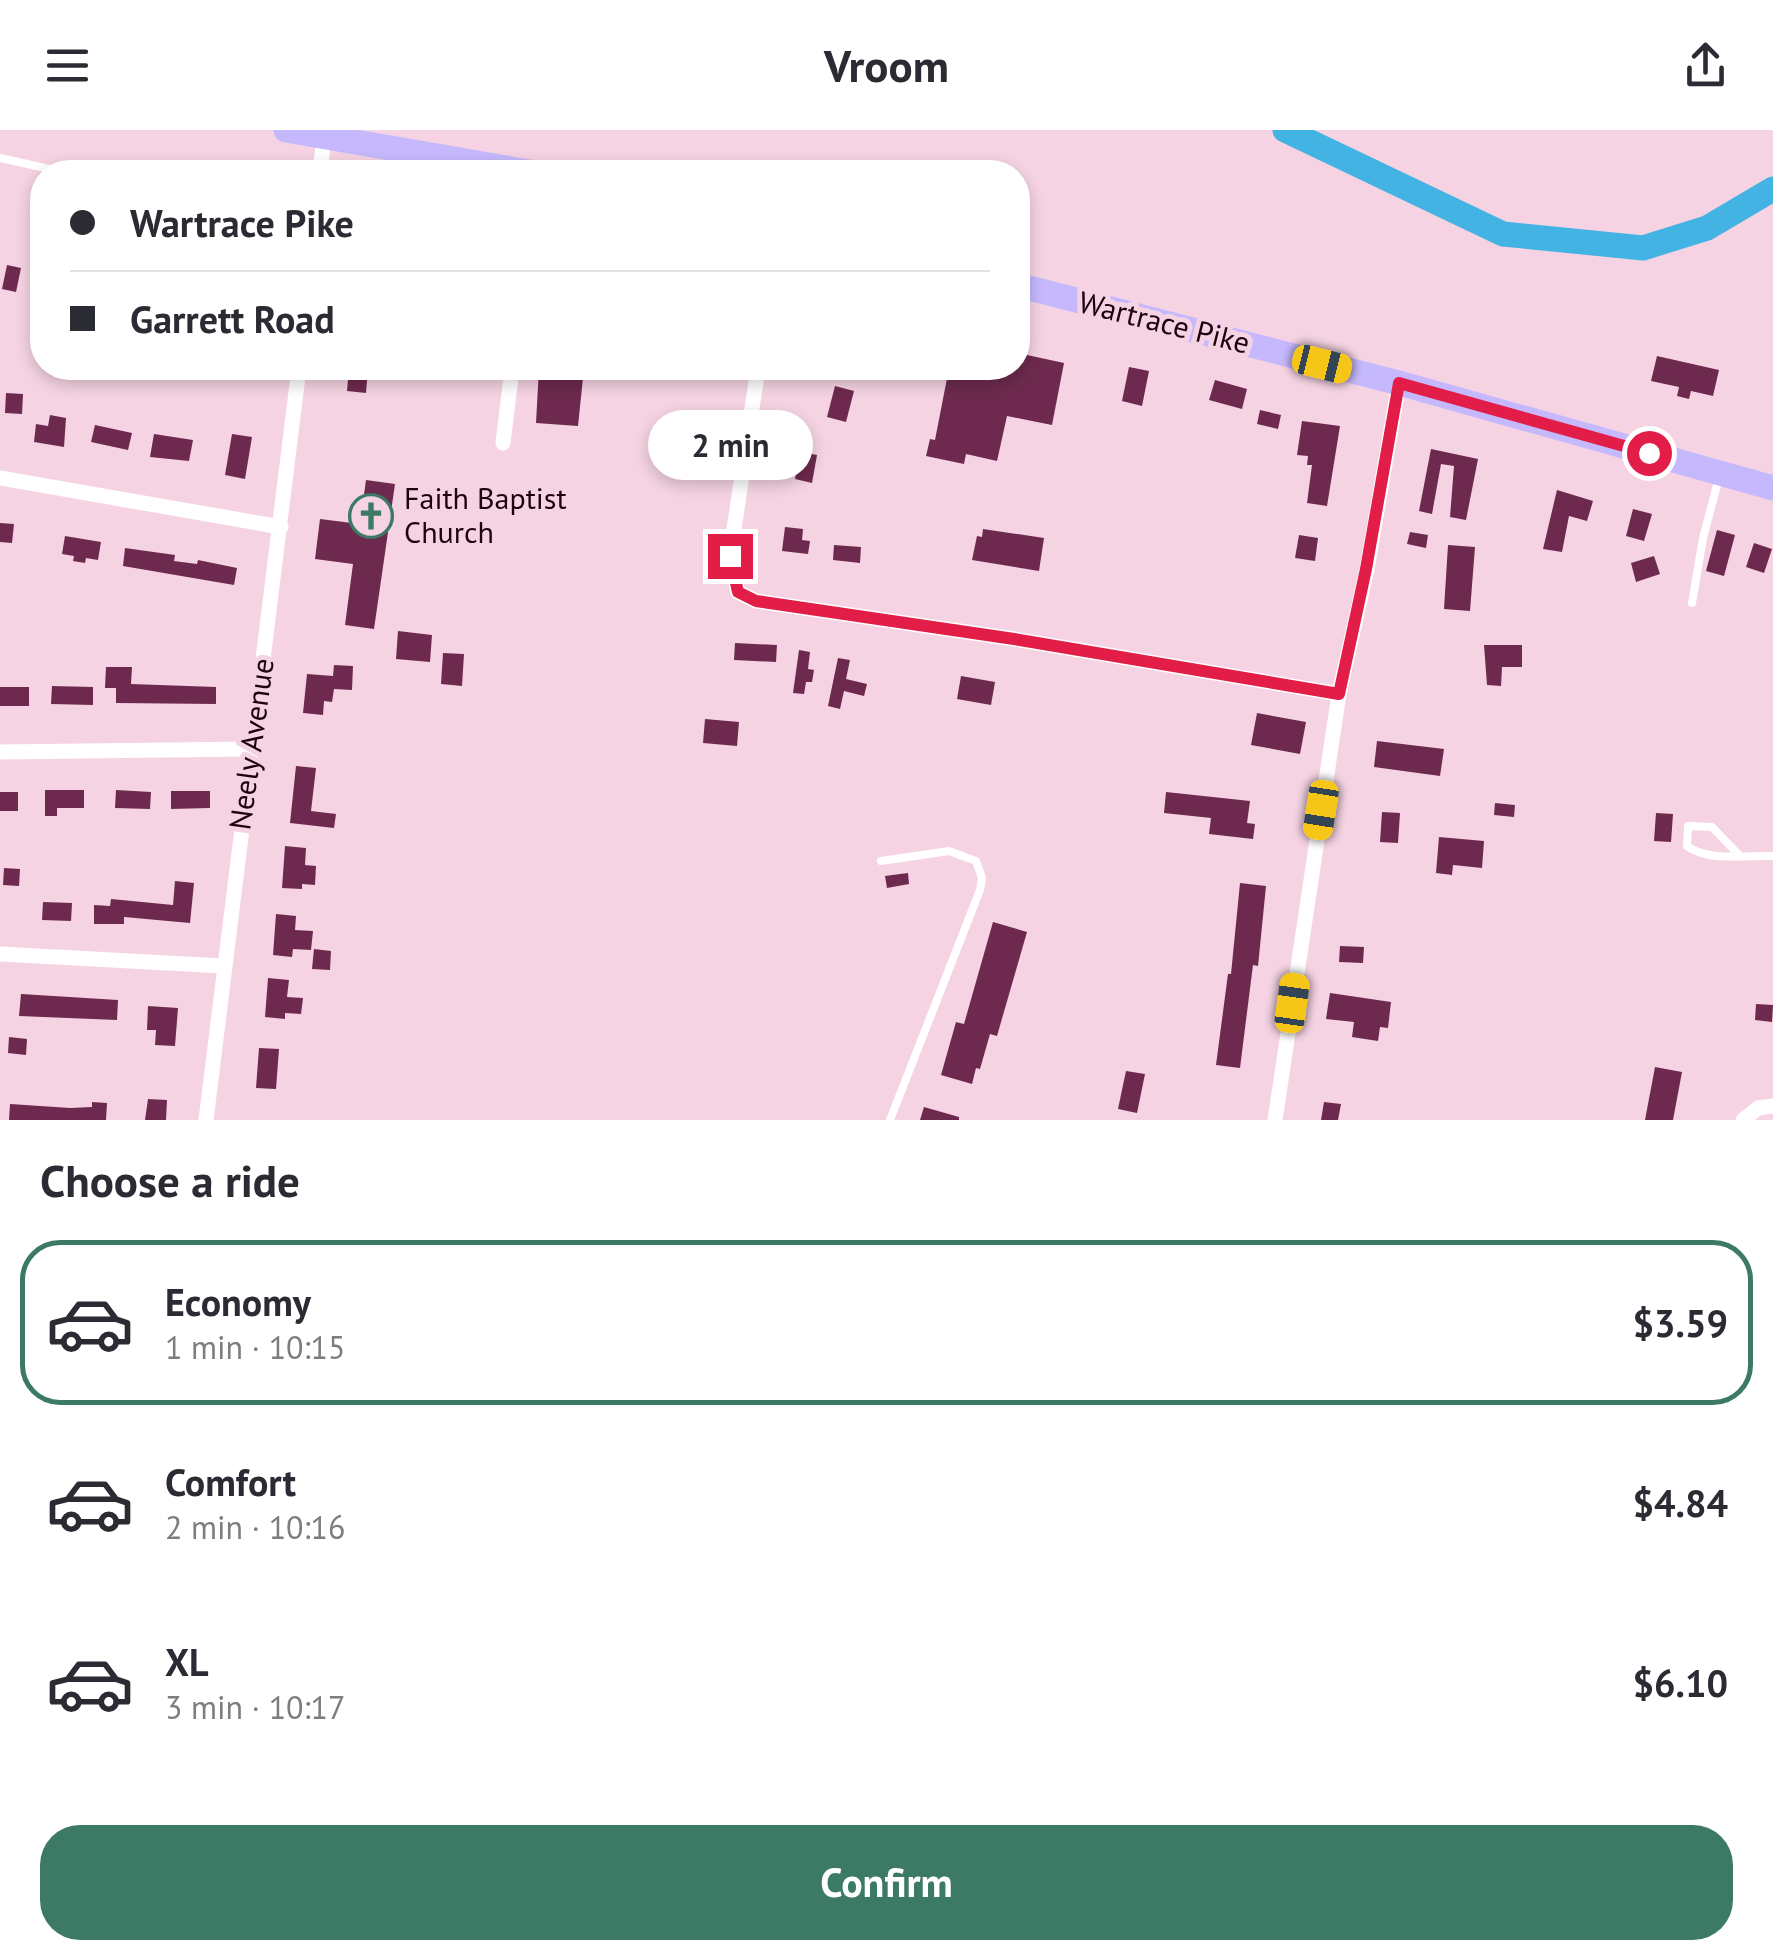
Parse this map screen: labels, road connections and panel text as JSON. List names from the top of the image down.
{
  "streets": {
    "main road": ["Wartrace Pike"],
    "street": ["Neely Avenue"]
  },
  "places": {
    "church": ["Faith Baptist Church"]
  },
  "page": {
    "header": "Vroom",
    "banner": ["Wartrace Pike", "Garrett Road"],
    "bubble": "2 min",
    "heading": "Choose a ride",
    "list": [
      {
        "name": "Economy",
        "note": "1 min · 10:15",
        "value": "$3.59"
      },
      {
        "name": "Comfort",
        "note": "2 min · 10:16",
        "value": "$4.84"
      },
      {
        "name": "XL",
        "note": "3 min · 10:17",
        "value": "$6.10"
      }
    ],
    "buttons": "Confirm"
  }
}
